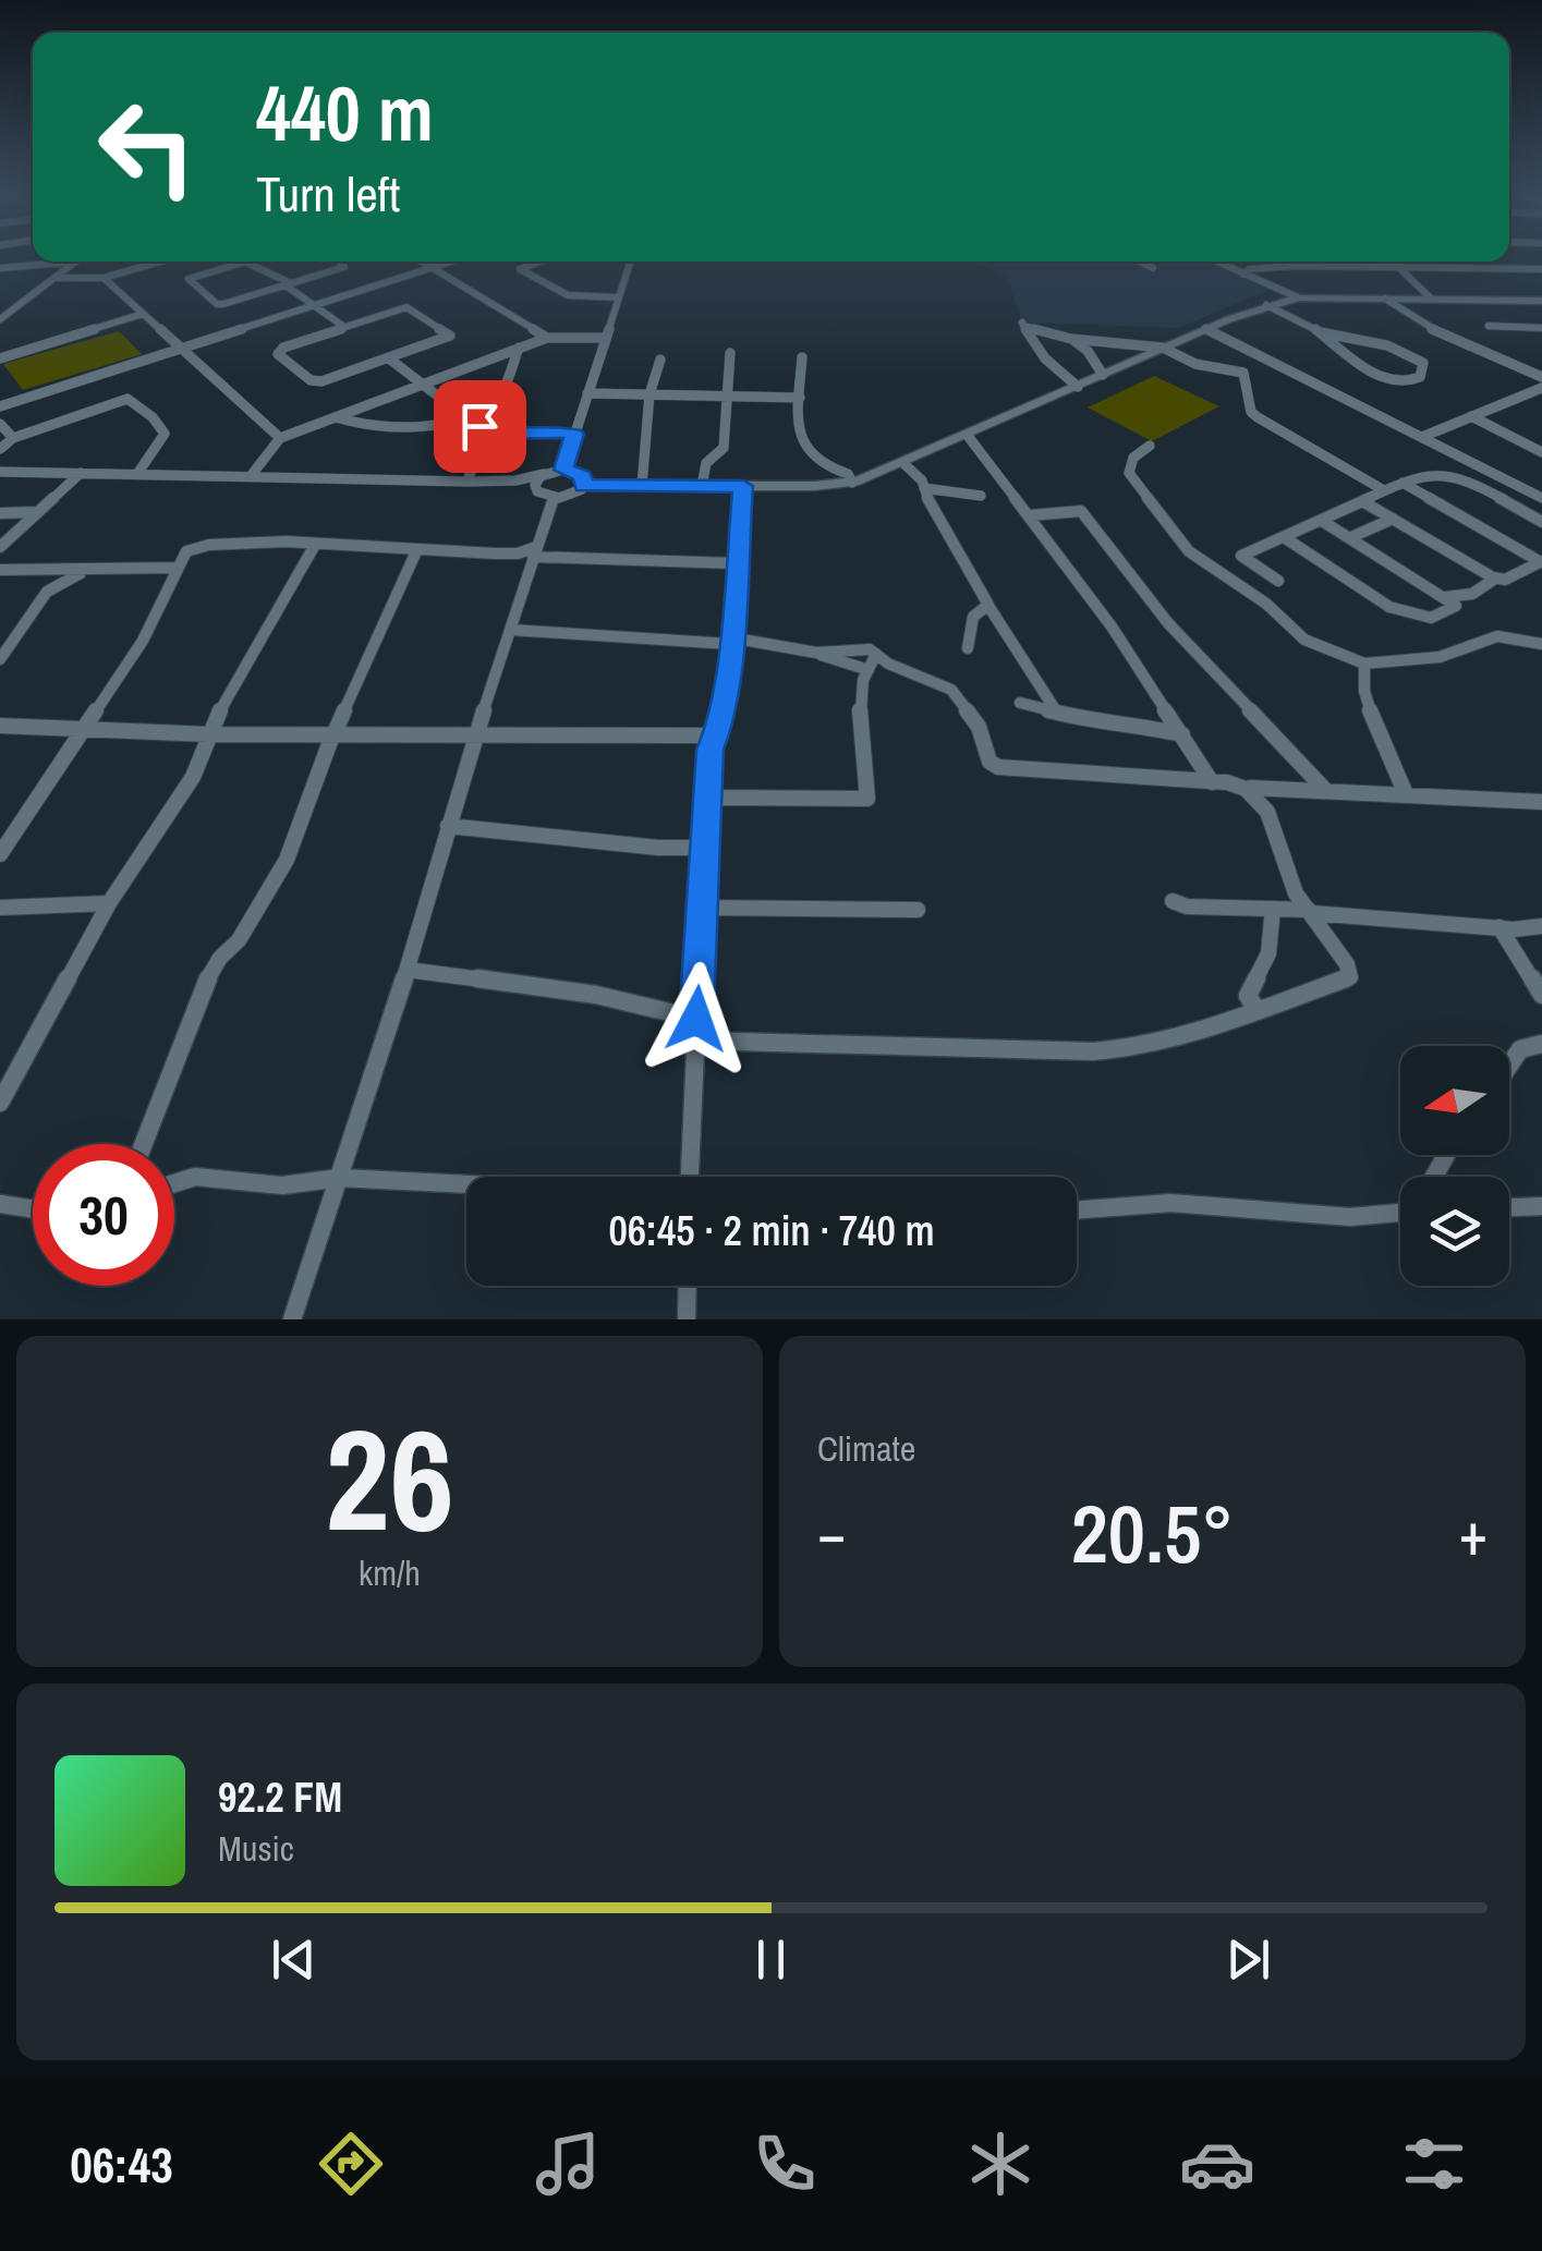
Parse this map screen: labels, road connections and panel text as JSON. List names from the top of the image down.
{
  "north": "left",
  "page": {
    "turn": ["440 m", "Turn left"],
    "limit": "30",
    "trip": "06:45 · 2 min · 740 m",
    "tile": [
      ["26", "km/h"],
      "Climate"
    ],
    "heat": ["−", "20.5°", "+"],
    "song": ["92.2 FM", "Music"],
    "tabs": "06:43"
  }
}
